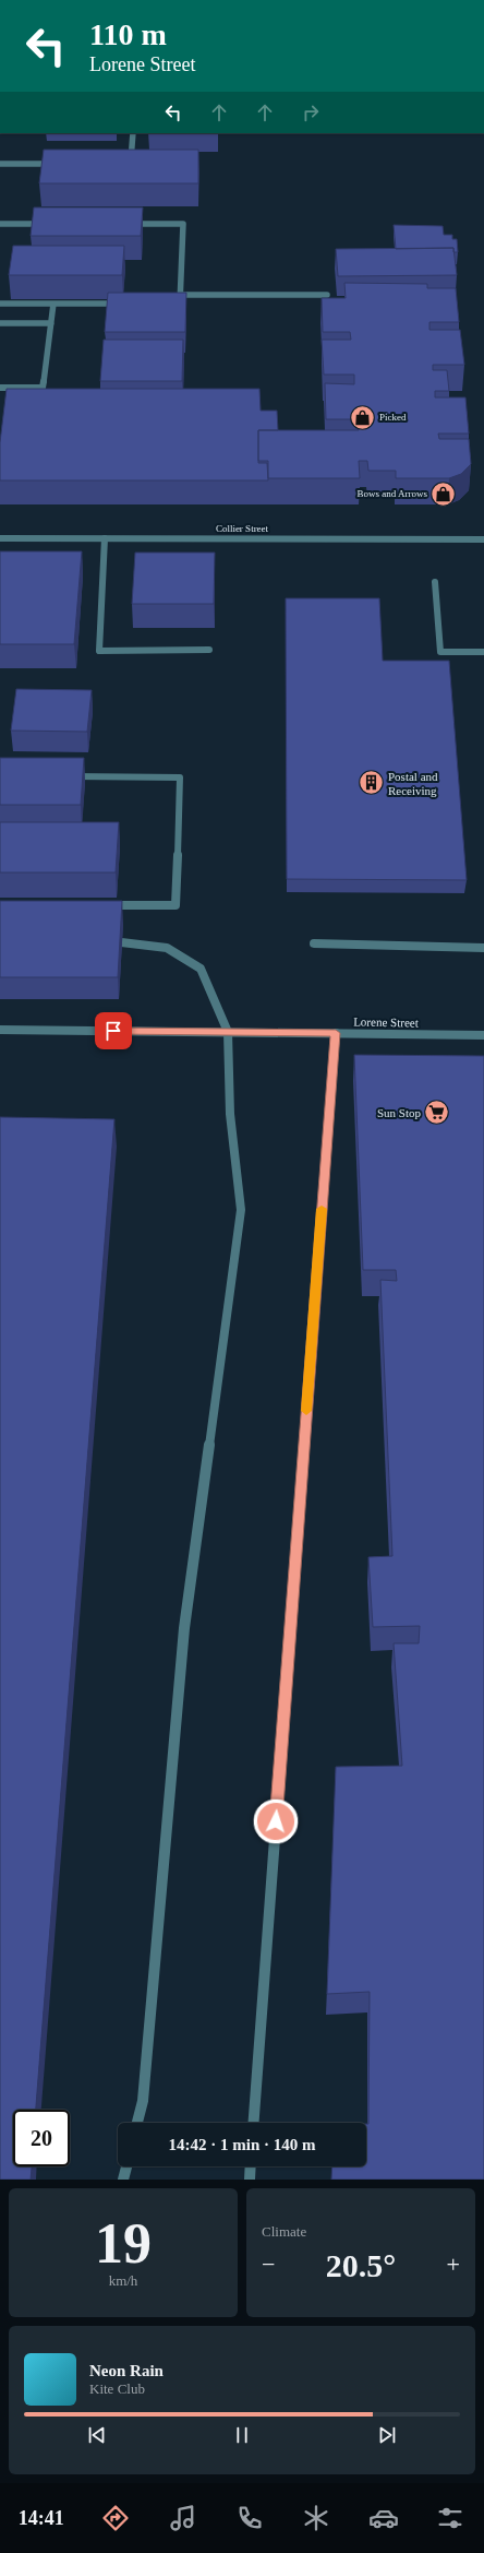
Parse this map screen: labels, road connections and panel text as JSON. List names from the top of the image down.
{
  "streets": {
    "street": ["Collier Street", "Lorene Street"]
  },
  "places": {
    "shop": ["Picked", "Bows and Arrows"],
    "building": ["Postal and Receiving"],
    "supermarket": ["Sun Stop"]
  },
  "page": {
    "turn": ["110 m", "Lorene Street"],
    "limit": "20",
    "trip": "14:42 · 1 min · 140 m",
    "tile": [
      ["19", "km/h"],
      "Climate"
    ],
    "heat": ["−", "20.5°", "+"],
    "song": ["Neon Rain", "Kite Club"],
    "tabs": "14:41"
  }
}
